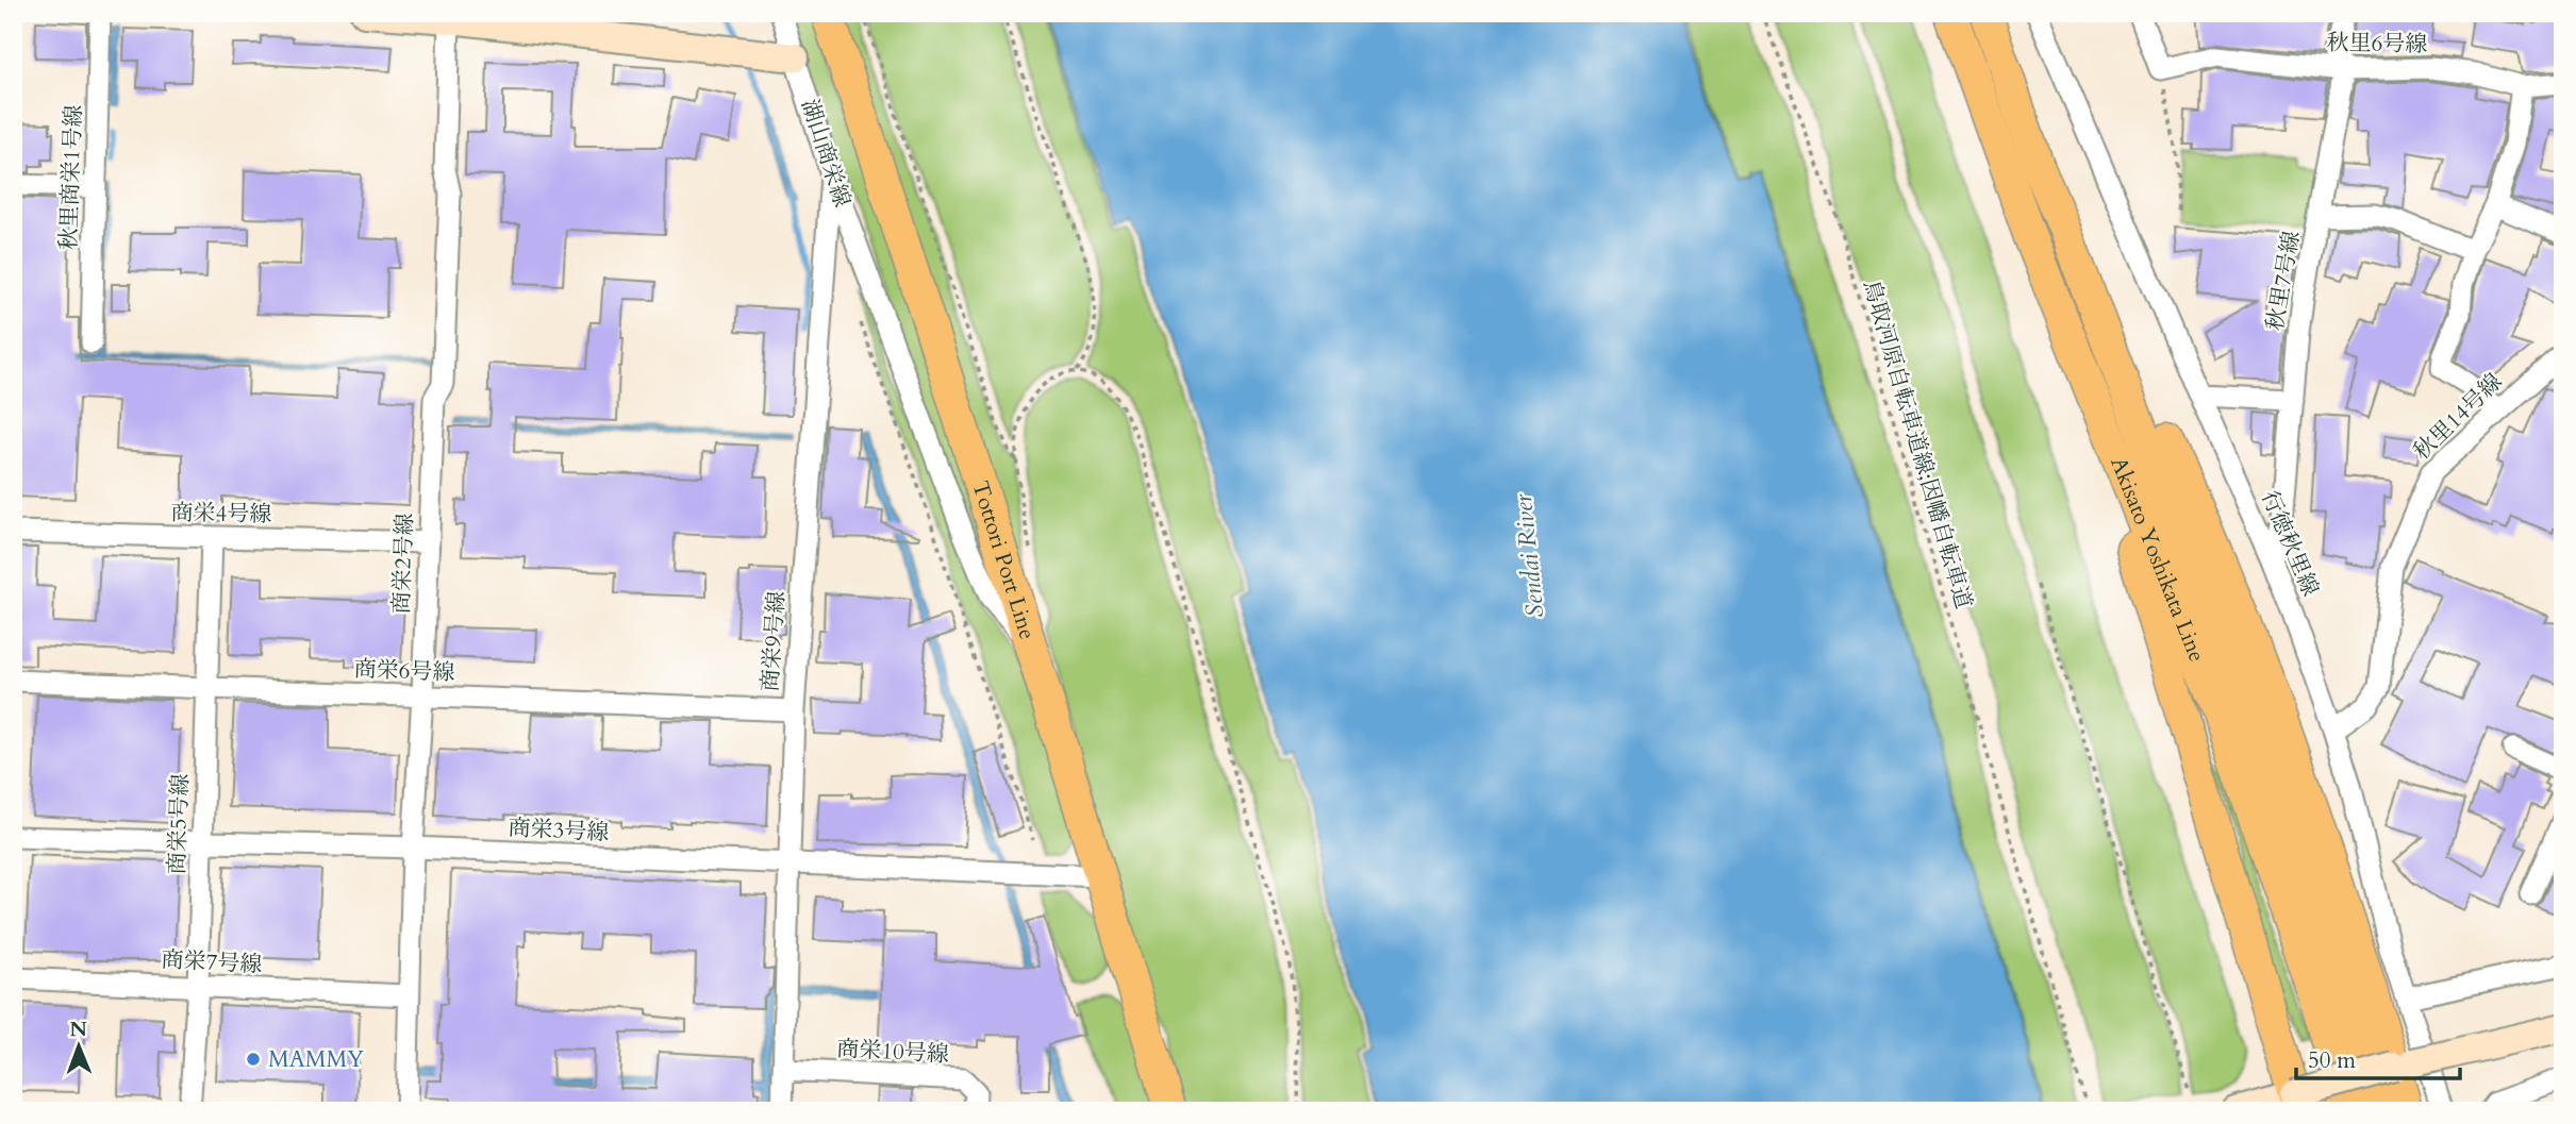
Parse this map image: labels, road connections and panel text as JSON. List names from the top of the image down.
{
  "streets": {
    "main road": ["Akisato Yoshikata Line", "Tottori Port Line"],
    "street": [
      "秋里6号線",
      "湖山商栄線",
      "秋里商栄1号線",
      "秋里7号線",
      "秋里14号線",
      "商栄4号線",
      "行徳秋里線",
      "商栄2号線",
      "商栄9号線",
      "商栄6号線",
      "商栄5号線",
      "商栄3号線",
      "商栄7号線",
      "商栄10号線"
    ],
    "path": ["鳥取河原自転車道線;因幡自転車道"]
  },
  "crossings": [
    ["秋里6号線", "秋里7号線"],
    ["湖山商栄線", "Tottori Port Line"],
    ["湖山商栄線", "商栄9号線"],
    ["秋里7号線", "行徳秋里線"],
    ["秋里14号線", "行徳秋里線"],
    ["商栄4号線", "商栄2号線"],
    ["商栄4号線", "商栄5号線"],
    ["Tottori Port Line", "商栄3号線"],
    ["商栄2号線", "商栄6号線"],
    ["商栄2号線", "商栄3号線"],
    ["商栄2号線", "商栄7号線"],
    ["商栄9号線", "商栄6号線"],
    ["商栄9号線", "商栄3号線"],
    ["商栄9号線", "商栄10号線"],
    ["商栄6号線", "商栄5号線"],
    ["商栄5号線", "商栄3号線"],
    ["商栄5号線", "商栄7号線"]
  ],
  "water": ["Sendai River"],
  "places": ["MAMMY"],
  "scale_bar": "50 m",
  "north": "top"
}
